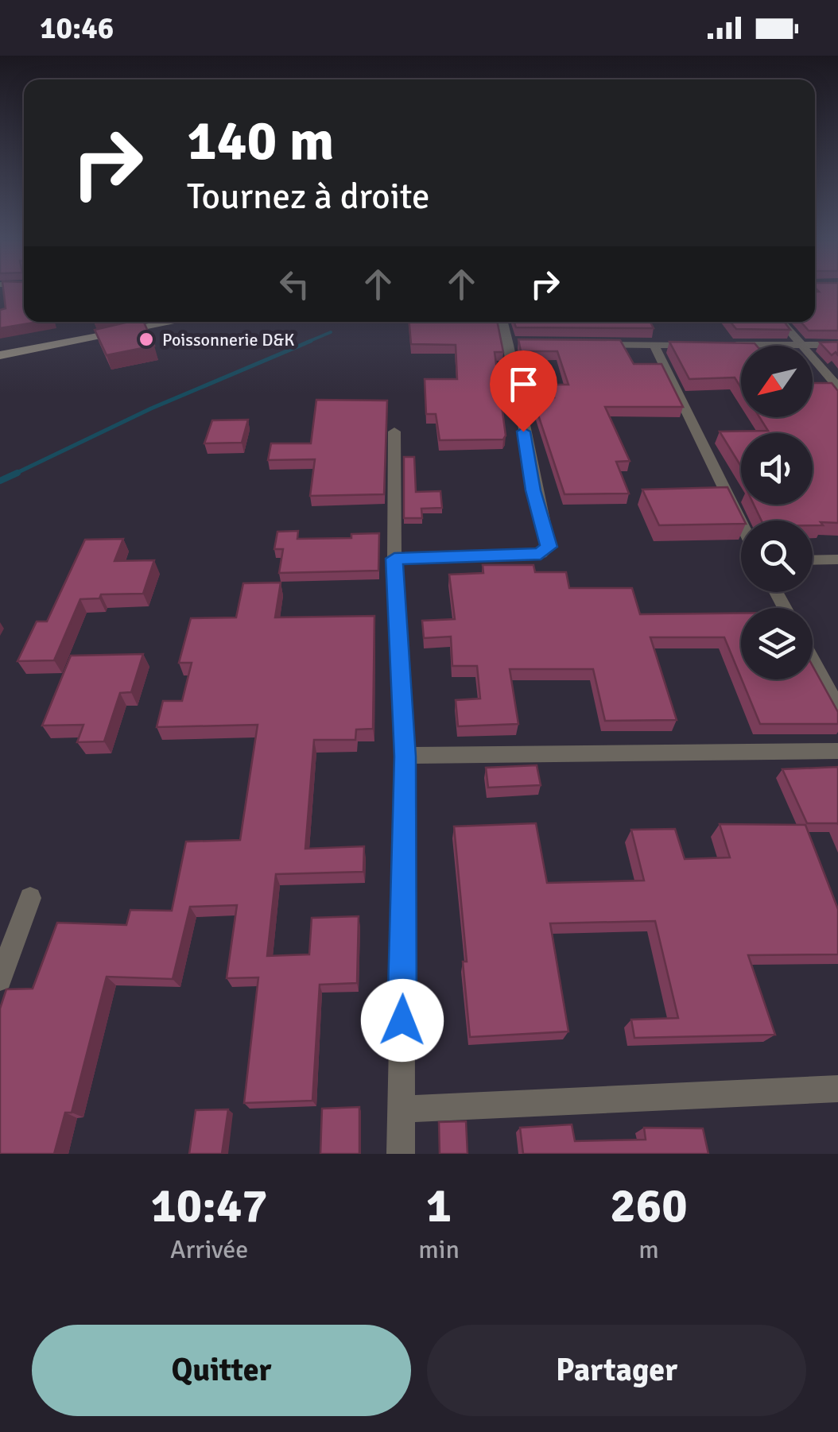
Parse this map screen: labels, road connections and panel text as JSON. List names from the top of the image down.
{
  "places": ["Poissonnerie D&K"],
  "north": "bottom left",
  "page": {
    "status": "10:46",
    "turn": ["140 m", "Tournez à droite"],
    "eta": [
      "10:47",
      "Arrivée",
      "1",
      "min",
      "260",
      "m"
    ],
    "buttons": ["Quitter", "Partager"]
  }
}
